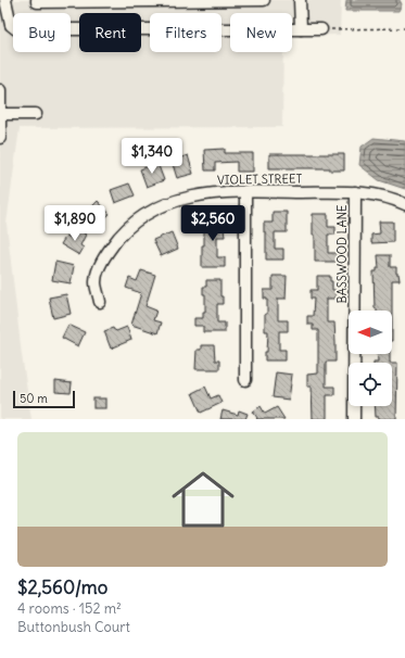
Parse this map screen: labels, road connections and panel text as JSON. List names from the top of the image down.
{
  "streets": {
    "street": ["VIOLET STREET", "BASSWOOD LANE"]
  },
  "crossings": [
    ["VIOLET STREET", "BASSWOOD LANE"]
  ],
  "scale_bar": "50 m",
  "north": "left",
  "page": {
    "chip": [
      "Buy",
      "Rent",
      "Filters",
      "New"
    ],
    "price": ["$1,340", "$1,890", "$2,560"],
    "scale": "50 m",
    "list": [
      {
        "name": "$2,560/mo",
        "note": "4 rooms · 152 m² · Buttonbush Court"
      }
    ]
  }
}
